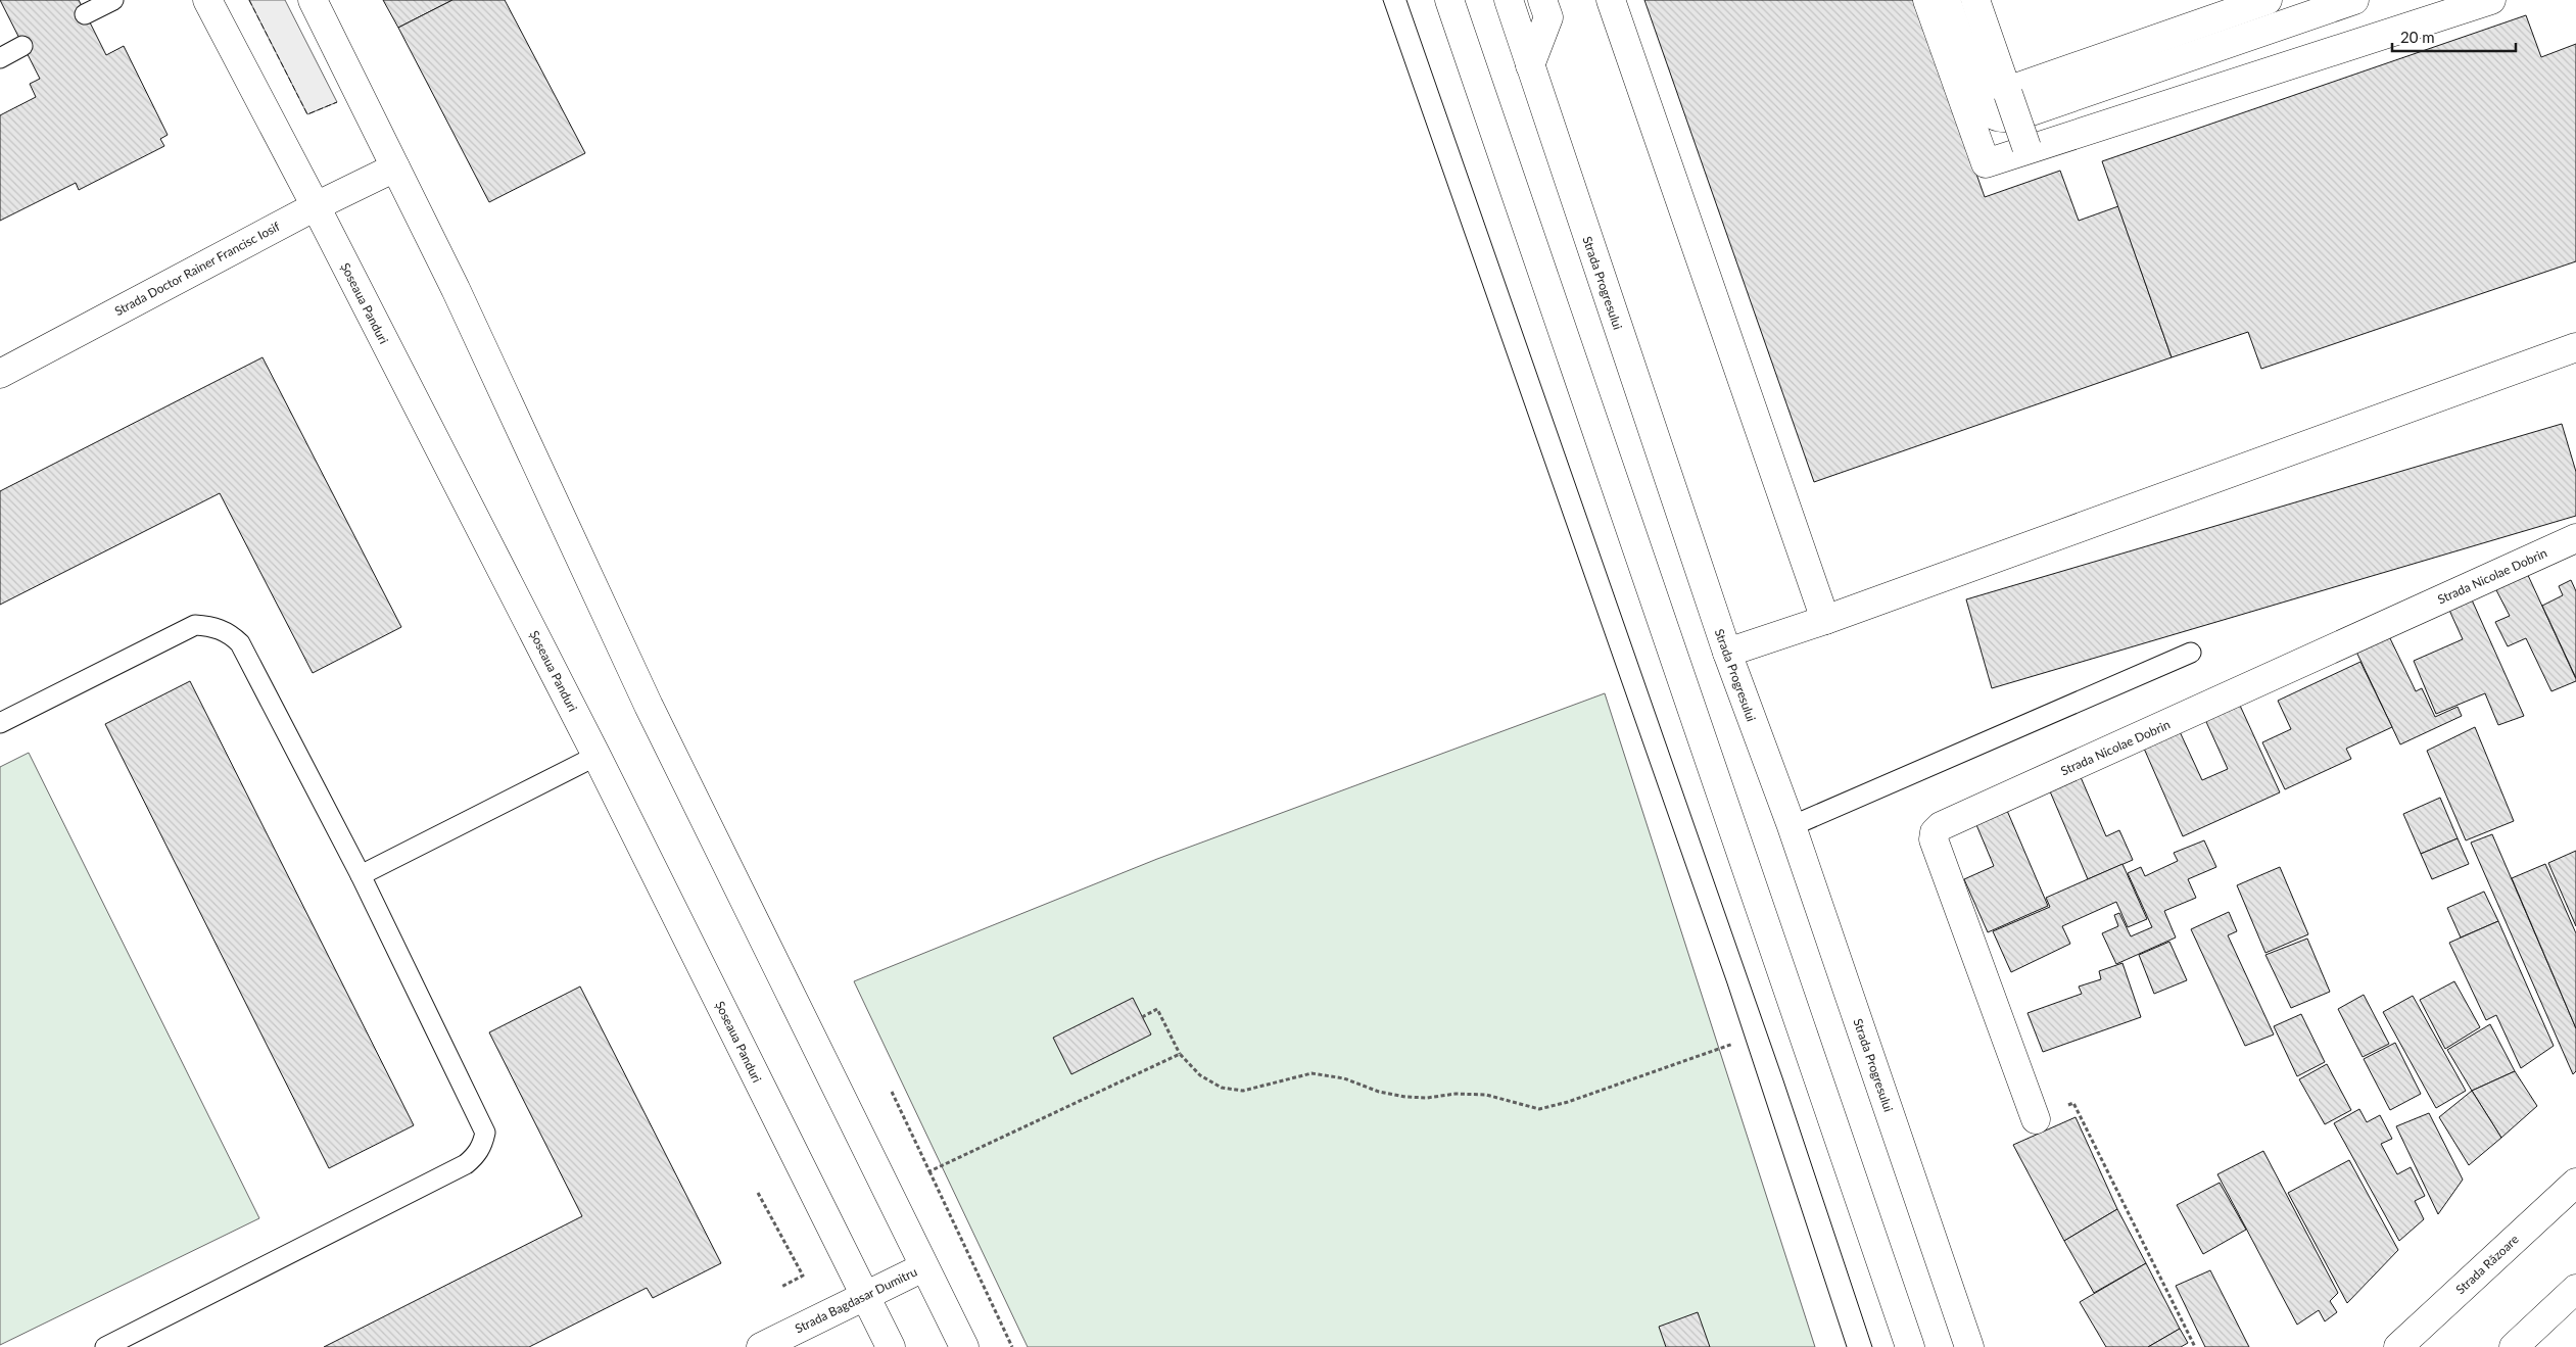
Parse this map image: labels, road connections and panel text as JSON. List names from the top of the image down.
{
  "streets": {
    "main road": [
      "Strada Doctor Rainer Francisc Iosif",
      "Strada Progresului",
      "Șoseaua Panduri",
      "Strada Nicolae Dobrin",
      "Strada Răzoare",
      "Strada Bagdasar Dumitru"
    ]
  },
  "crossings": [
    ["Strada Doctor Rainer Francisc Iosif", "Șoseaua Panduri"],
    ["Șoseaua Panduri", "Strada Bagdasar Dumitru"]
  ],
  "scale_bar": "20 m"
}
